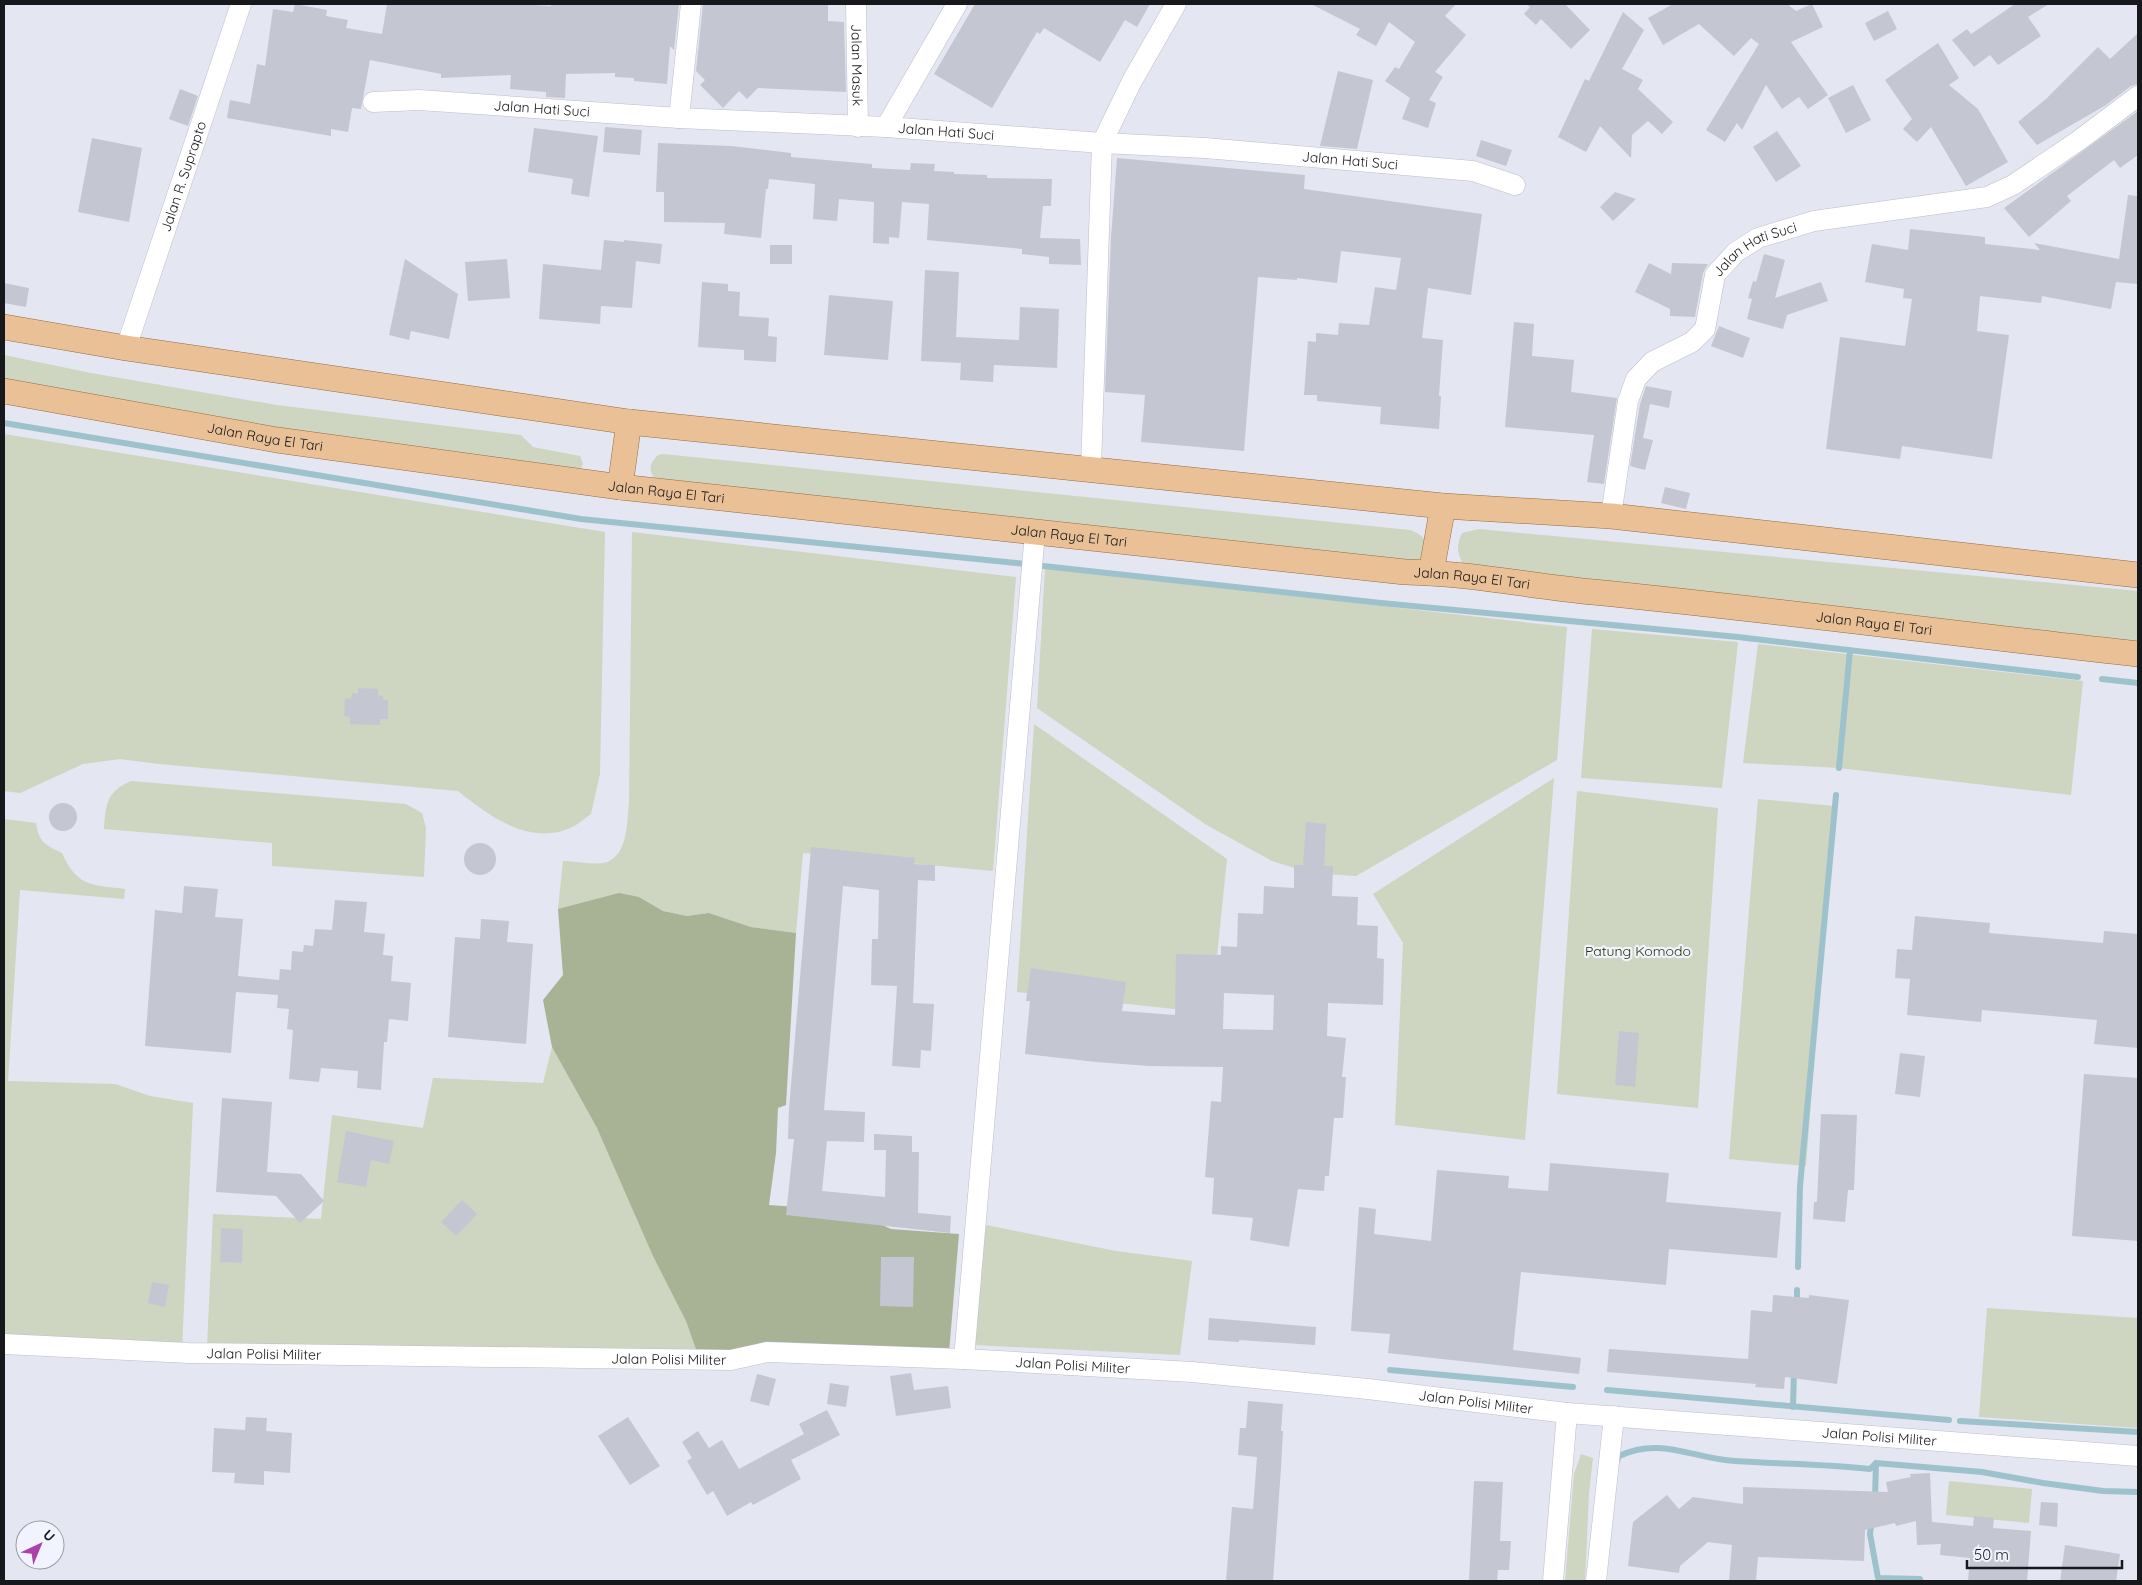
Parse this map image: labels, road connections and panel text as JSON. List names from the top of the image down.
{
  "streets": {
    "main road": ["Jalan Raya El Tari"],
    "street": [
      "Jalan Masuk",
      "Jalan Hati Suci",
      "Jalan R. Suprapto",
      "Jalan Polisi Militer"
    ]
  },
  "crossings": [
    ["Jalan Masuk", "Jalan Hati Suci"]
  ],
  "parks": ["Patung Komodo"],
  "scale_bar": "50 m",
  "north": "top right"
}
